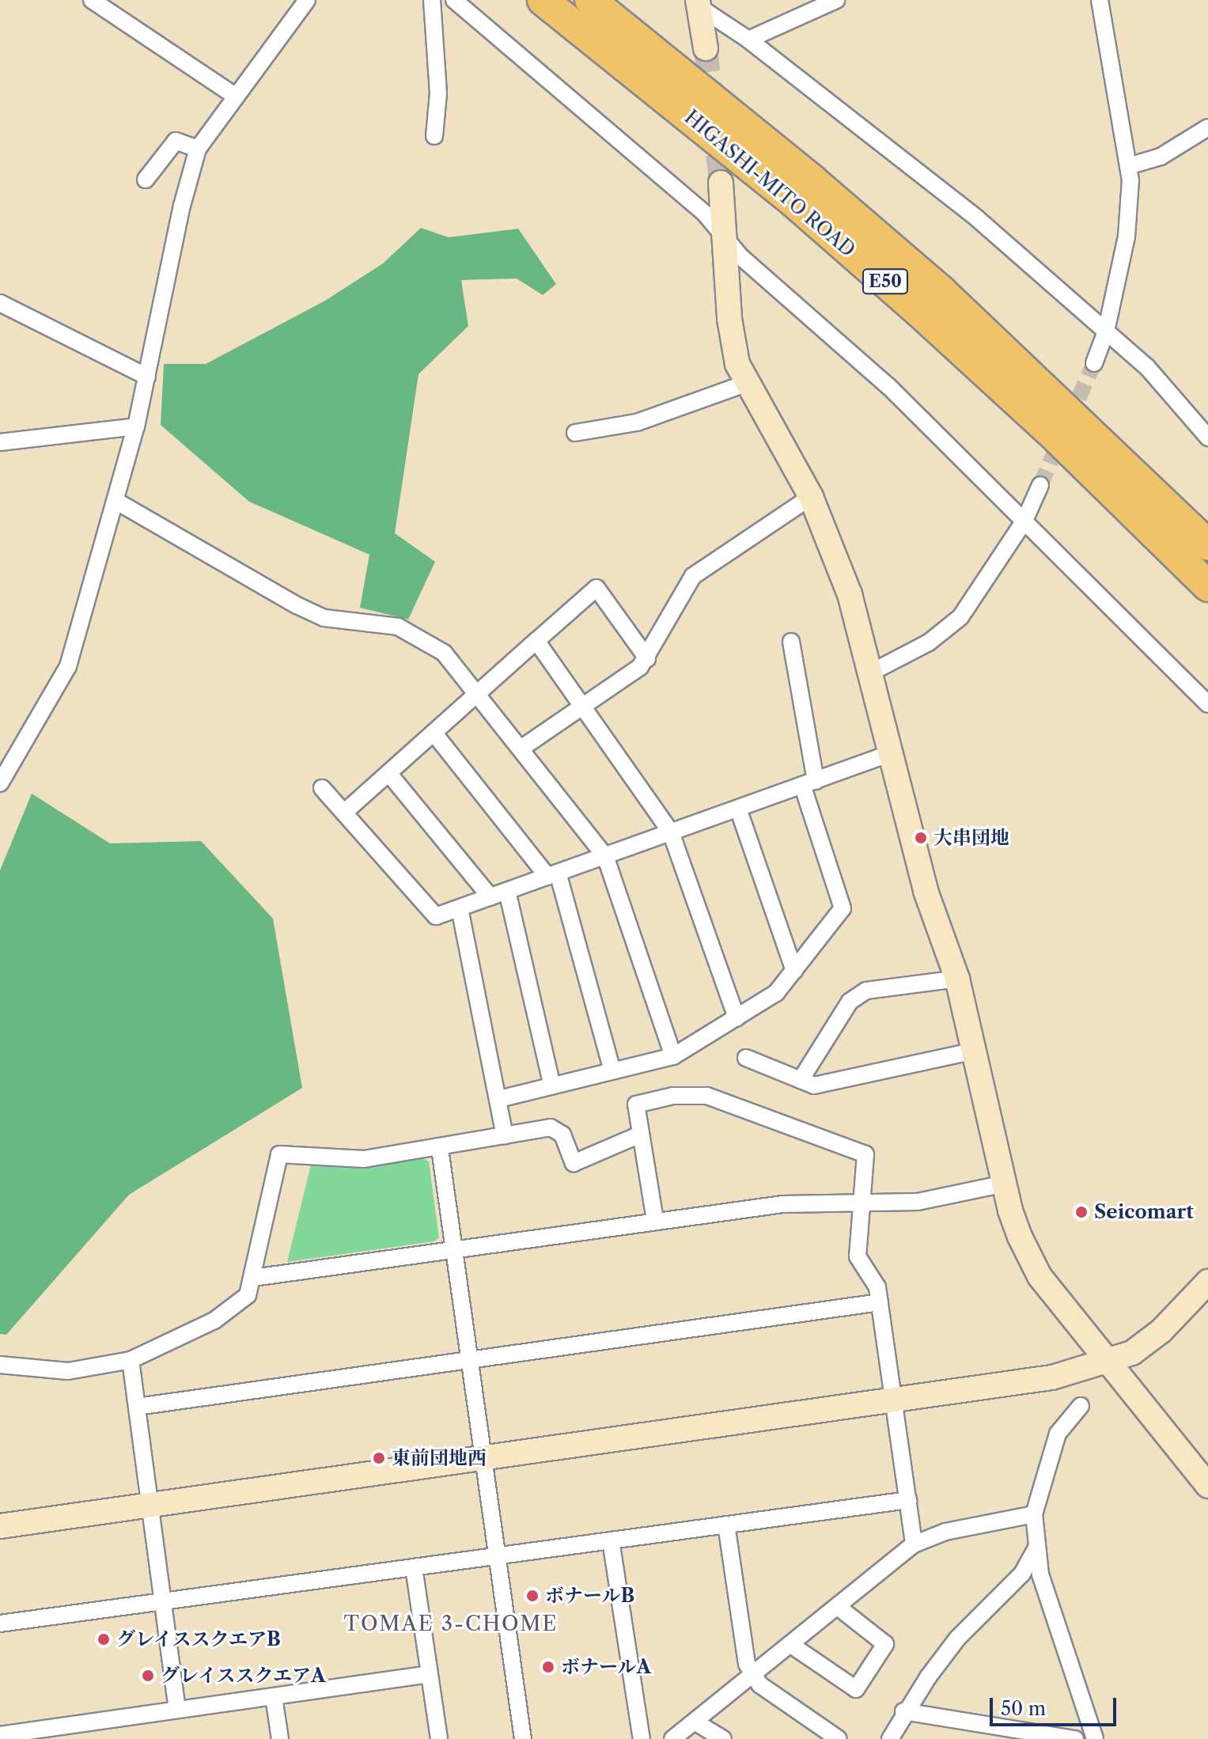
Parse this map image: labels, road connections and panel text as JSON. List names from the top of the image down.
{
  "streets": {
    "highway": ["HIGASHI-MITO ROAD", "E50"]
  },
  "districts": ["TOMAE 3-CHOME"],
  "places": [
    "大串団地",
    "Seicomart",
    "東前団地西",
    "ボナールB",
    "グレイススクエアB",
    "ボナールA",
    "グレイススクエアA"
  ],
  "scale_bar": "50 m"
}
